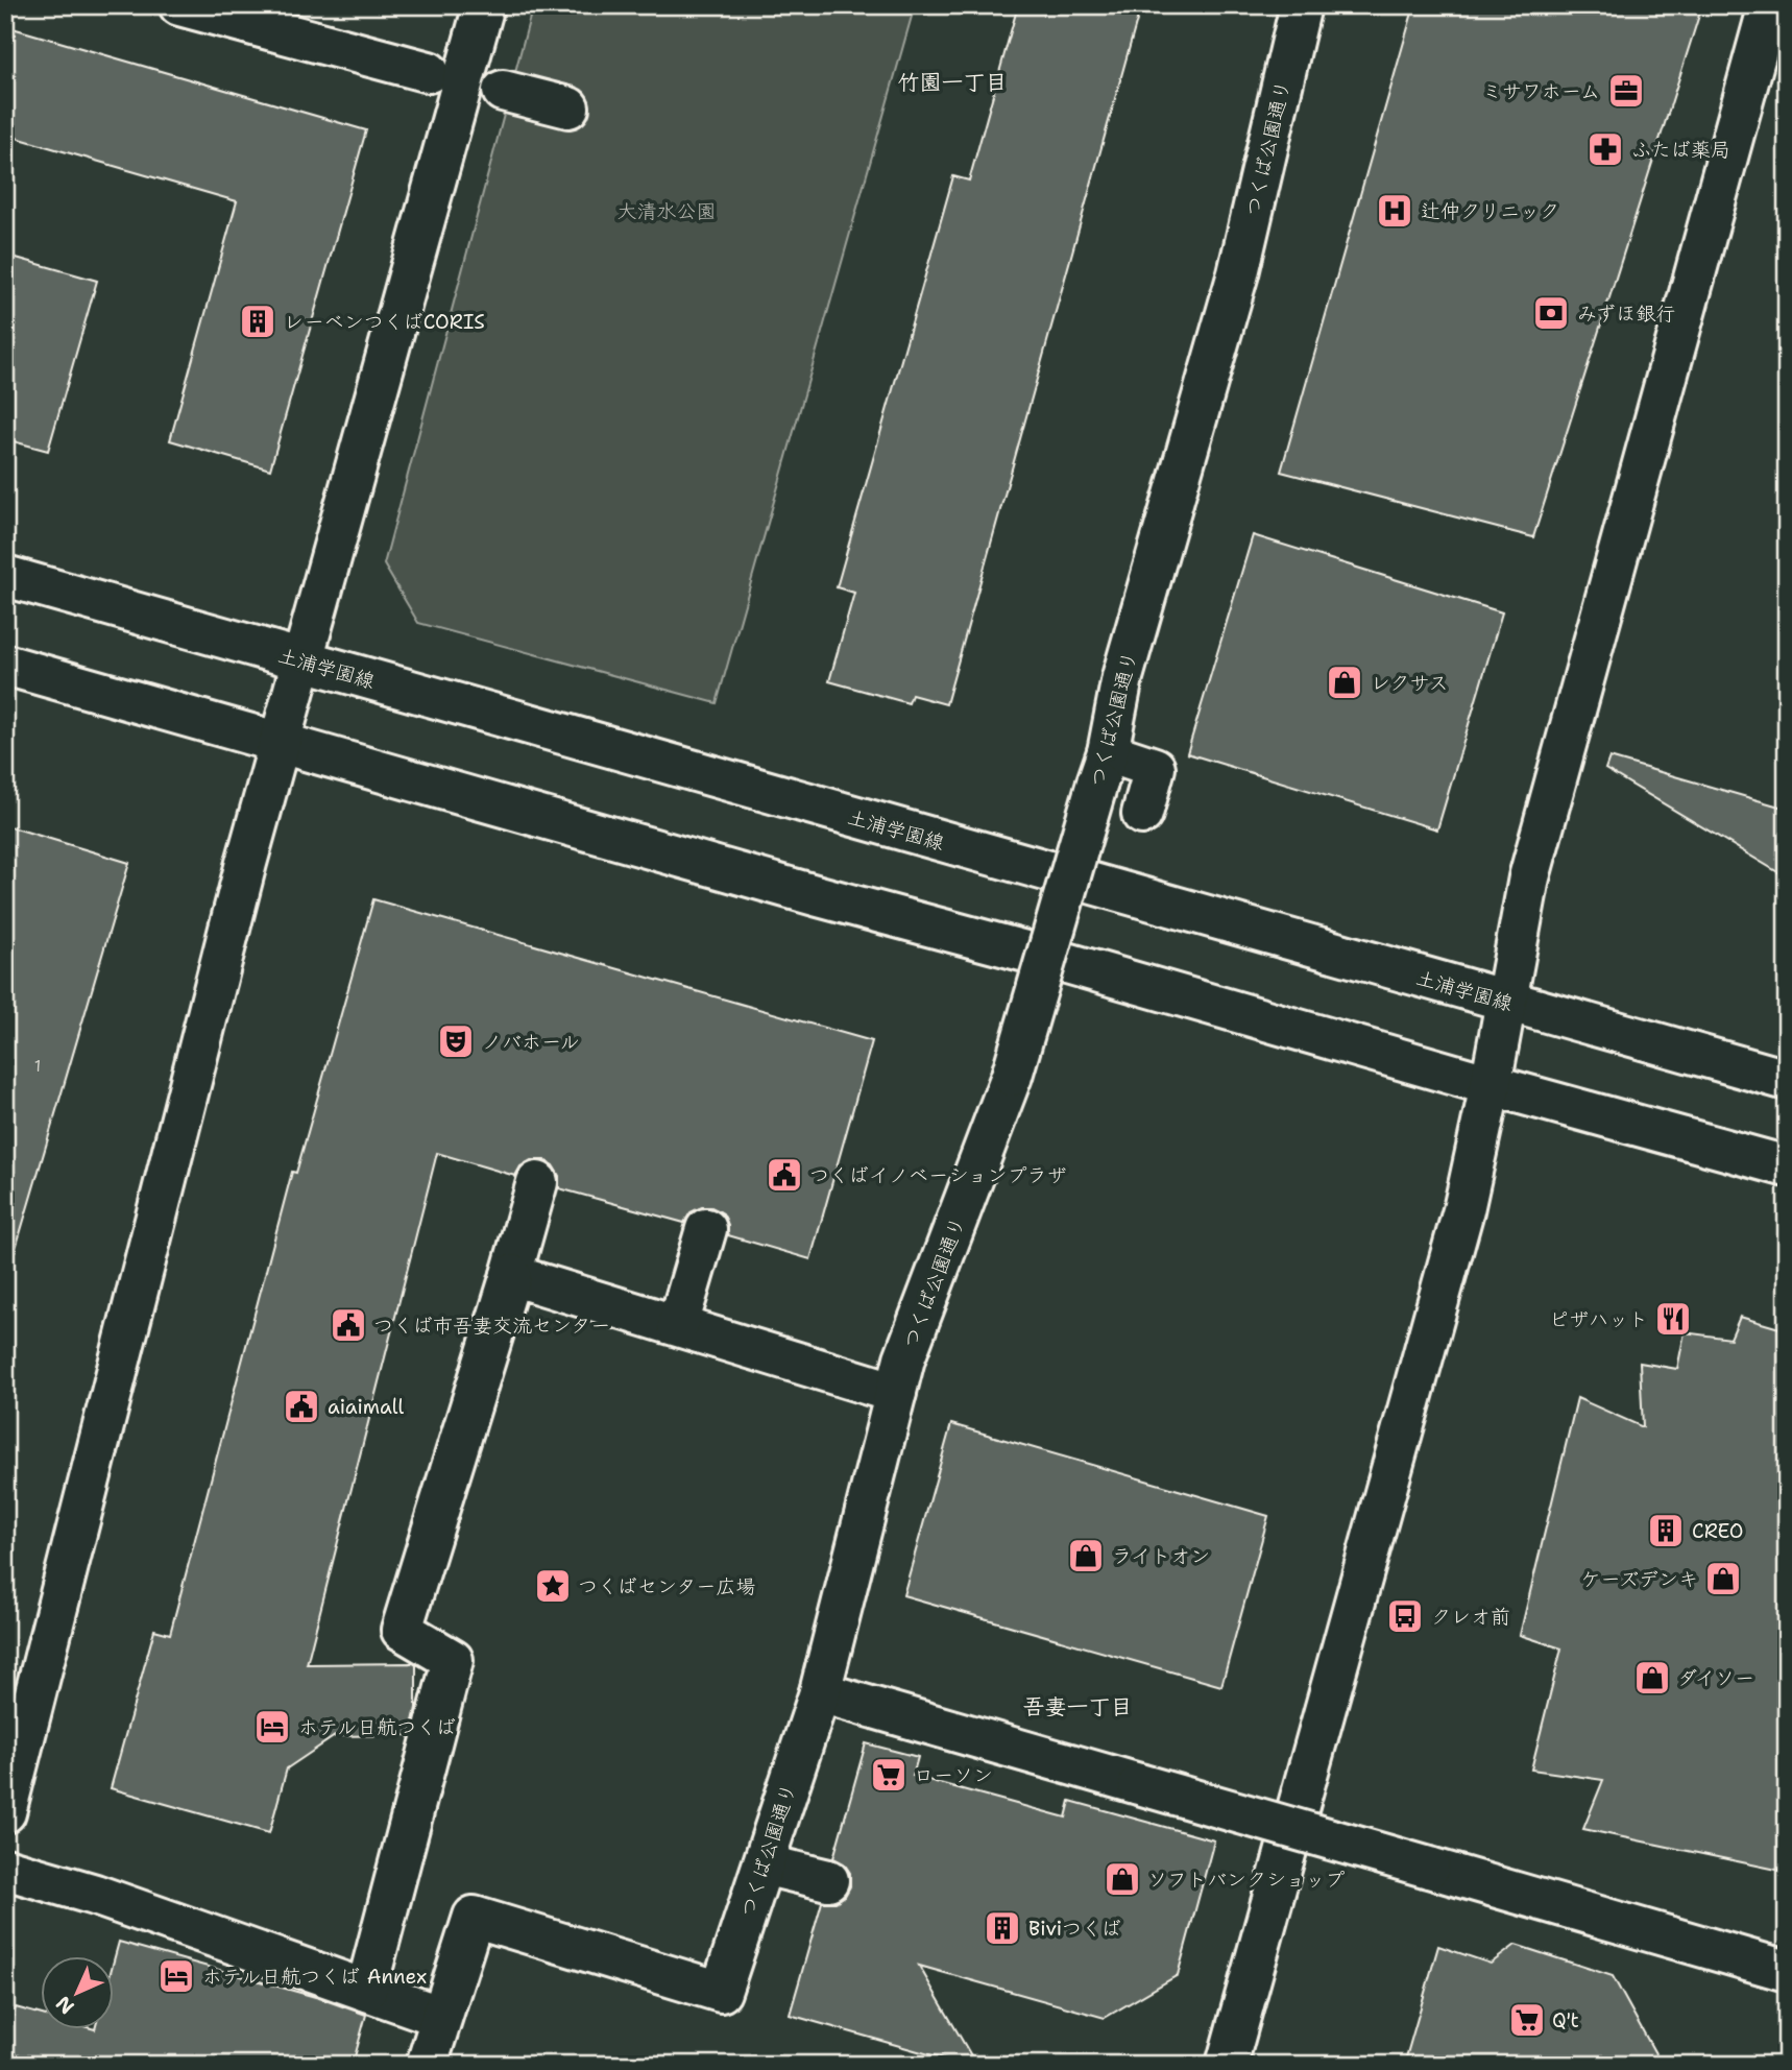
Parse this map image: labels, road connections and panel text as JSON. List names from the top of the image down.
{
  "streets": {
    "street": ["つくば公園通り", "土浦学園線"]
  },
  "districts": ["竹園一丁目", "吾妻一丁目"],
  "parks": ["大清水公園"],
  "places": {
    "office": ["ミサワホーム"],
    "pharmacy": ["ふたば薬局"],
    "hospital": ["辻仲クリニック"],
    "bank": ["みずほ銀行"],
    "building": ["レーベンつくばCORIS", "CREO", "Biviつくば"],
    "shop": [
      "レクサス",
      "ライトオン",
      "ケーズデンキ",
      "ダイソー",
      "ソフトバンクショップ"
    ],
    "theatre": ["ノバホール"],
    "public building": ["つくばイノベーションプラザ", "つくば市吾妻交流センター", "aiaimall"],
    "restaurant": ["ピザハット"],
    "place": ["つくばセンター広場"],
    "bus stop": ["クレオ前"],
    "hotel": ["ホテル日航つくば", "ホテル日航つくば Annex"],
    "supermarket": ["ローソン", "Q't"]
  },
  "house_numbers": ["1"],
  "north": "bottom left"
}
